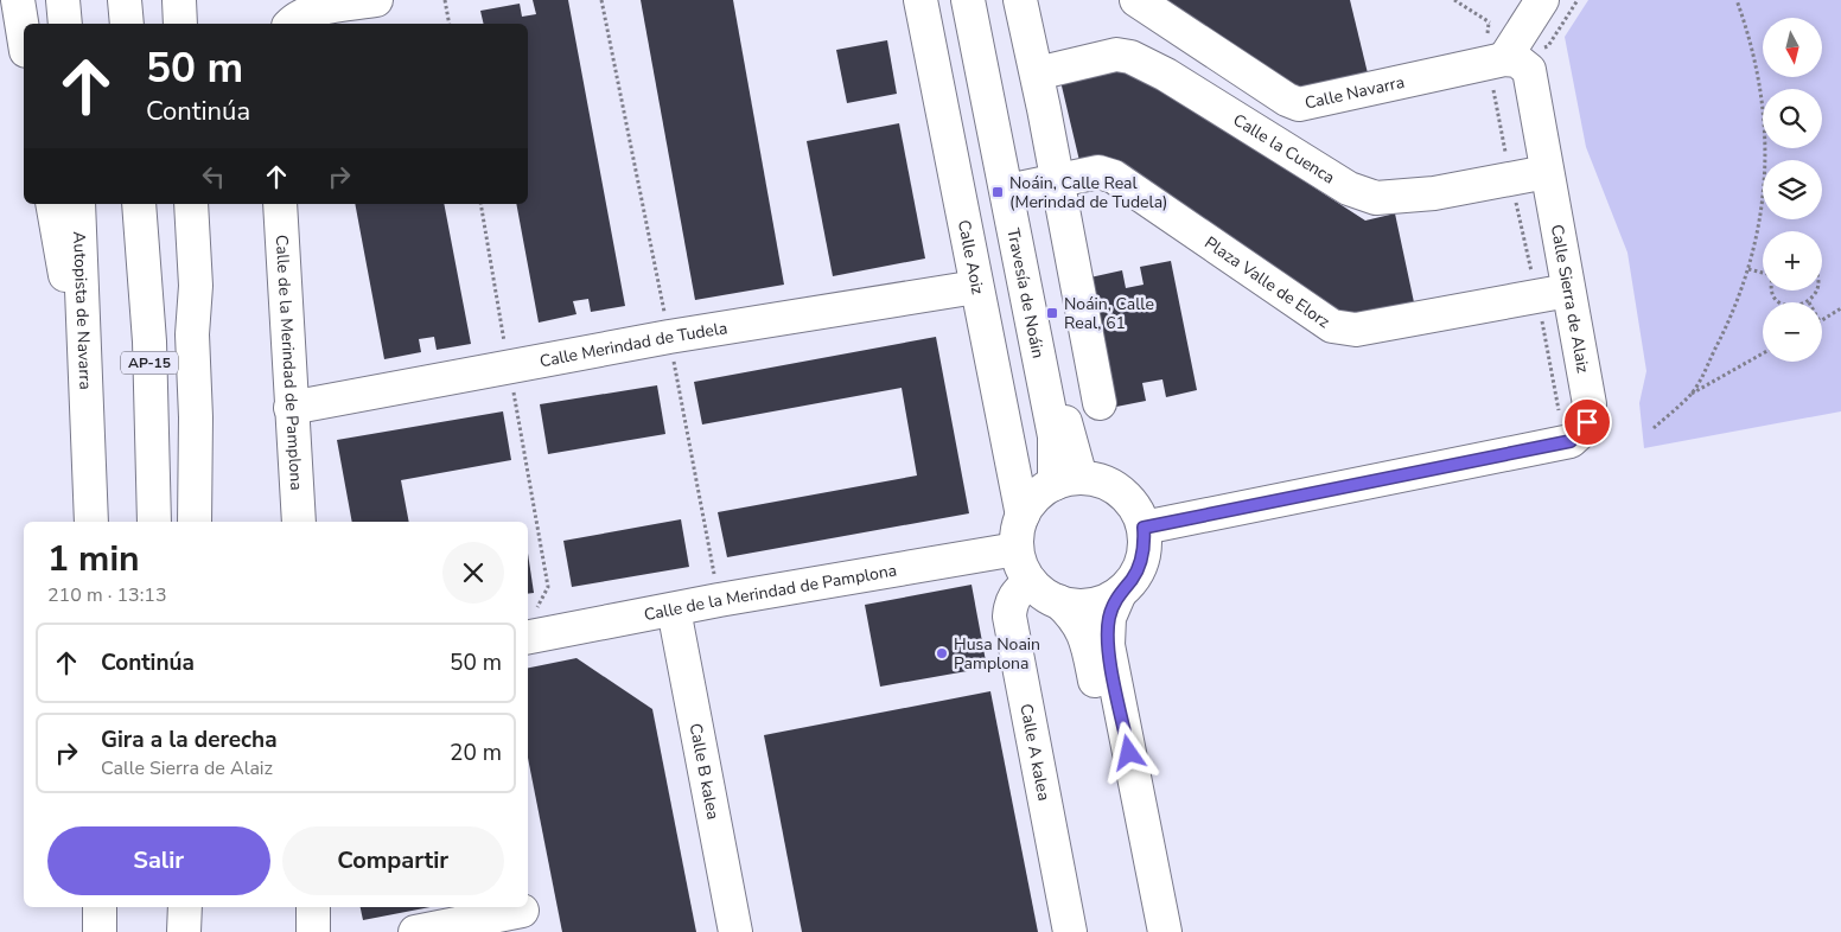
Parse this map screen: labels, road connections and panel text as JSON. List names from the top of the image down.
{
  "streets": {
    "main road": [
      "Calle Navarra",
      "Calle la Cuenca",
      "Calle Aoiz",
      "Plaza Valle de Elorz",
      "Travesía de Noáin",
      "Calle Sierra de Alaiz",
      "Autopista de Navarra",
      "Calle Merindad de Tudela",
      "AP-15",
      "Calle de la Merindad de Pamplona",
      "Calle A kalea",
      "Calle B kalea"
    ]
  },
  "crossings": [
    ["Calle Navarra", "Calle Sierra de Alaiz"],
    ["Calle la Cuenca", "Calle Sierra de Alaiz"],
    ["Calle Aoiz", "Travesía de Noáin"],
    ["Calle Aoiz", "Calle Sierra de Alaiz"],
    ["Calle Aoiz", "Calle Merindad de Tudela"],
    ["Calle Aoiz", "Calle de la Merindad de Pamplona"],
    ["Calle Aoiz", "Calle A kalea"],
    ["Plaza Valle de Elorz", "Travesía de Noáin"],
    ["Plaza Valle de Elorz", "Calle Sierra de Alaiz"],
    ["Travesía de Noáin", "Calle Sierra de Alaiz"],
    ["Travesía de Noáin", "Calle de la Merindad de Pamplona"],
    ["Travesía de Noáin", "Calle A kalea"],
    ["Calle Sierra de Alaiz", "Calle de la Merindad de Pamplona"],
    ["Calle Sierra de Alaiz", "Calle A kalea"],
    ["Calle Merindad de Tudela", "Calle de la Merindad de Pamplona"],
    ["Calle de la Merindad de Pamplona", "Calle A kalea"],
    ["Calle de la Merindad de Pamplona", "Calle B kalea"]
  ],
  "places": {
    "transit": ["Noáin, Calle Real (Merindad de Tudela)", "Noáin, Calle Real, 61"],
    "other": ["Husa Noain Pamplona"]
  },
  "north": "bottom",
  "page": {
    "map_buttons": ["+", "−"],
    "turn": ["50 m", "Continúa"],
    "heading": ["1 min", "210 m · 13:13"],
    "list": [
      {
        "name": "Continúa",
        "value": "50 m"
      },
      {
        "name": "Gira a la derecha",
        "note": "Calle Sierra de Alaiz",
        "value": "20 m"
      }
    ],
    "buttons": ["Salir", "Compartir"]
  }
}
